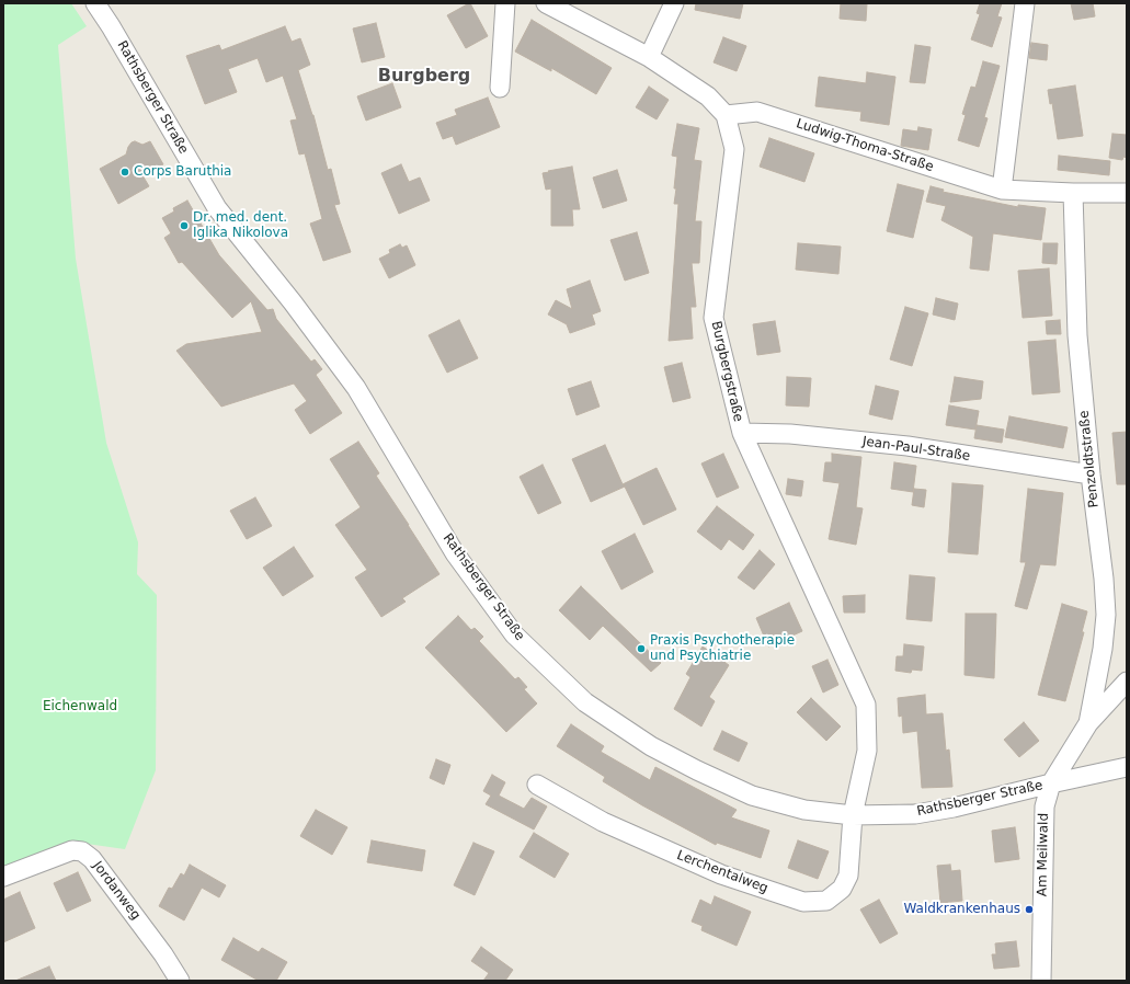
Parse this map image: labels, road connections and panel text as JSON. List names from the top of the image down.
{
  "streets": {
    "street": [
      "Rathsberger Straße",
      "Ludwig-Thoma-Straße",
      "Burgbergstraße",
      "Jean-Paul-Straße",
      "Penzoldtstraße",
      "Am Meilwald",
      "Lerchentalweg",
      "Jordanweg"
    ]
  },
  "crossings": [
    ["Rathsberger Straße", "Burgbergstraße"],
    ["Rathsberger Straße", "Am Meilwald"],
    ["Rathsberger Straße", "Lerchentalweg"],
    ["Ludwig-Thoma-Straße", "Burgbergstraße"],
    ["Ludwig-Thoma-Straße", "Penzoldtstraße"],
    ["Burgbergstraße", "Jean-Paul-Straße"],
    ["Burgbergstraße", "Lerchentalweg"],
    ["Jean-Paul-Straße", "Penzoldtstraße"],
    ["Penzoldtstraße", "Am Meilwald"]
  ],
  "districts": ["Burgberg"],
  "parks": ["Eichenwald"],
  "places": [
    "Corps Baruthia",
    "Dr. med. dent. Iglika Nikolova",
    "Praxis Psychotherapie und Psychiatrie",
    "Waldkrankenhaus"
  ]
}
